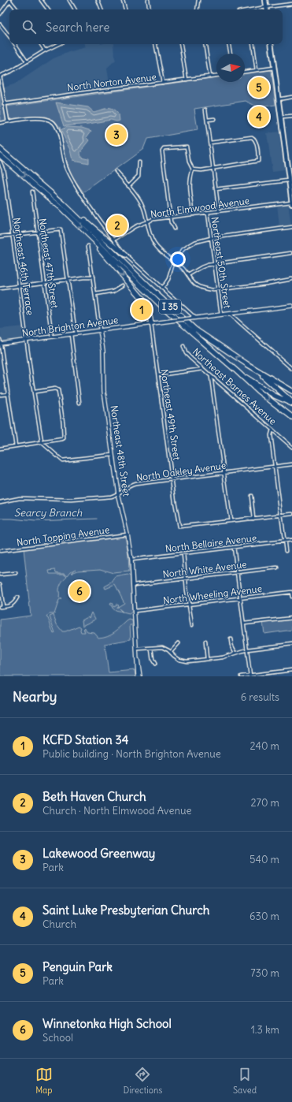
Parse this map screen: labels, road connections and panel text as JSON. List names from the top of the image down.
{
  "streets": {
    "highway": ["I 35"],
    "street": [
      "North Norton Avenue",
      "North Elmwood Avenue",
      "Northeast 50th Street",
      "Northeast 47th Street",
      "Northeast 46th Terrace",
      "North Brighton Avenue",
      "Northeast Barnes Avenue",
      "Northeast 49th Street",
      "Northeast 48th Street",
      "North Oakley Avenue",
      "North Topping Avenue",
      "North Bellaire Avenue",
      "North White Avenue",
      "North Wheeling Avenue"
    ]
  },
  "crossings": [
    ["North Elmwood Avenue", "Northeast 50th Street"],
    ["Northeast 50th Street", "North Brighton Avenue"],
    ["Northeast 47th Street", "North Brighton Avenue"],
    ["Northeast 46th Terrace", "North Brighton Avenue"],
    ["North Brighton Avenue", "Northeast 49th Street"],
    ["North Brighton Avenue", "Northeast 48th Street"],
    ["Northeast 49th Street", "North Oakley Avenue"],
    ["Northeast 48th Street", "North Oakley Avenue"],
    ["Northeast 48th Street", "North Topping Avenue"],
    ["Northeast 48th Street", "North Bellaire Avenue"],
    ["Northeast 48th Street", "North White Avenue"],
    ["Northeast 48th Street", "North Wheeling Avenue"]
  ],
  "water": ["Searcy Branch"],
  "north": "right",
  "page": {
    "search": "Search here",
    "pins": [
      "5",
      "4",
      "3",
      "2",
      "1",
      "6"
    ],
    "heading": ["Nearby", "6 results"],
    "list": [
      {
        "mark": "1",
        "name": "KCFD Station 34",
        "note": "Public building · North Brighton Avenue",
        "value": "240 m"
      },
      {
        "mark": "2",
        "name": "Beth Haven Church",
        "note": "Church · North Elmwood Avenue",
        "value": "270 m"
      },
      {
        "mark": "3",
        "name": "Lakewood Greenway",
        "note": "Park",
        "value": "540 m"
      },
      {
        "mark": "4",
        "name": "Saint Luke Presbyterian Church",
        "note": "Church",
        "value": "630 m"
      },
      {
        "mark": "5",
        "name": "Penguin Park",
        "note": "Park",
        "value": "730 m"
      },
      {
        "mark": "6",
        "name": "Winnetonka High School",
        "note": "School",
        "value": "1.3 km"
      }
    ],
    "nav": ["Map", "Directions", "Saved"]
  }
}
